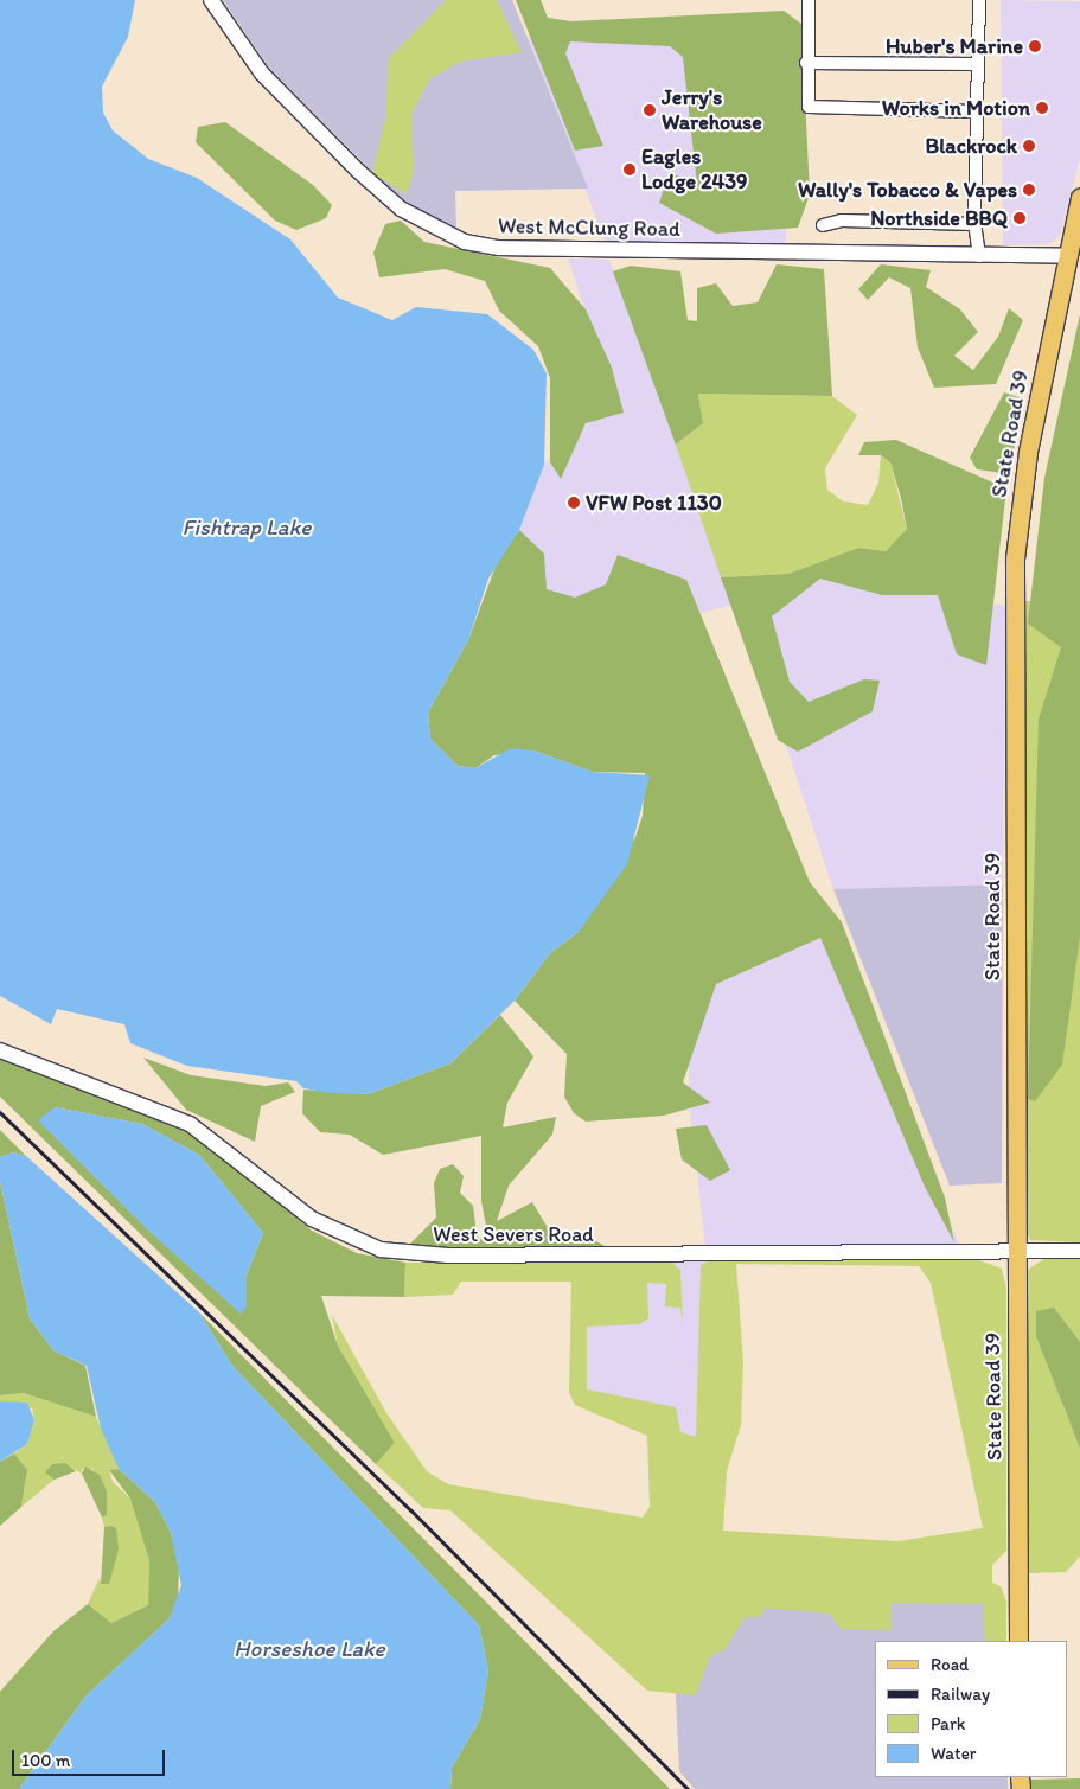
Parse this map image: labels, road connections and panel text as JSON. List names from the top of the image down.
{
  "streets": {
    "main road": ["State Road 39"],
    "street": ["West McClung Road", "West Severs Road"]
  },
  "crossings": [
    ["West McClung Road", "State Road 39"],
    ["State Road 39", "West Severs Road"]
  ],
  "water": ["Fishtrap Lake", "Horseshoe Lake"],
  "places": [
    "Huber's Marine",
    "Works in Motion",
    "Jerry's Warehouse",
    "Blackrock",
    "Eagles Lodge 2439",
    "Wally's Tobacco & Vapes",
    "Northside BBQ",
    "VFW Post 1130"
  ],
  "legend": [
    "Road",
    "Railway",
    "Park",
    "Water"
  ],
  "scale_bar": "100 m"
}
